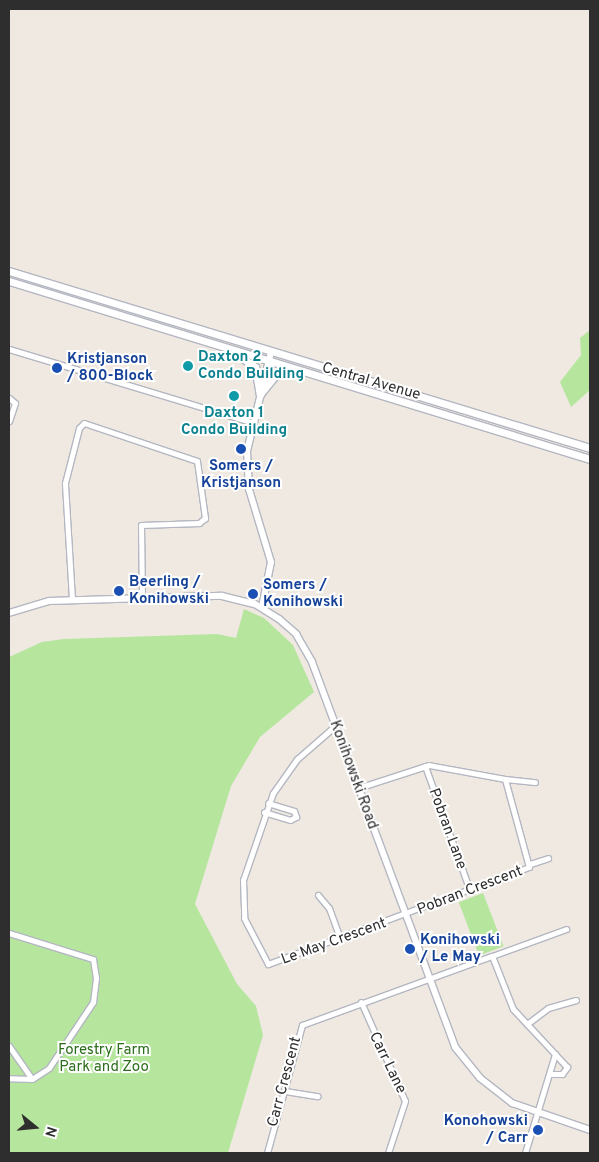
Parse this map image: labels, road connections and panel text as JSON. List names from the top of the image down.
{
  "streets": {
    "main road": ["Central Avenue"],
    "street": [
      "Konihowski Road",
      "Pobran Lane",
      "Pobran Crescent",
      "Le May Crescent",
      "Carr Lane",
      "Carr Crescent"
    ]
  },
  "crossings": [
    ["Konihowski Road", "Pobran Crescent"],
    ["Konihowski Road", "Le May Crescent"],
    ["Konihowski Road", "Carr Crescent"],
    ["Pobran Lane", "Pobran Crescent"],
    ["Pobran Crescent", "Le May Crescent"],
    ["Carr Lane", "Carr Crescent"]
  ],
  "parks": ["Forestry Farm Park and Zoo"],
  "places": [
    "Daxton 2 Condo Building",
    "Kristjanson / 800-Block",
    "Daxton 1 Condo Building",
    "Somers / Kristjanson",
    "Beerling / Konihowski",
    "Somers / Konihowski",
    "Konihowski / Le May",
    "Konohowski / Carr"
  ],
  "north": "right"
}
